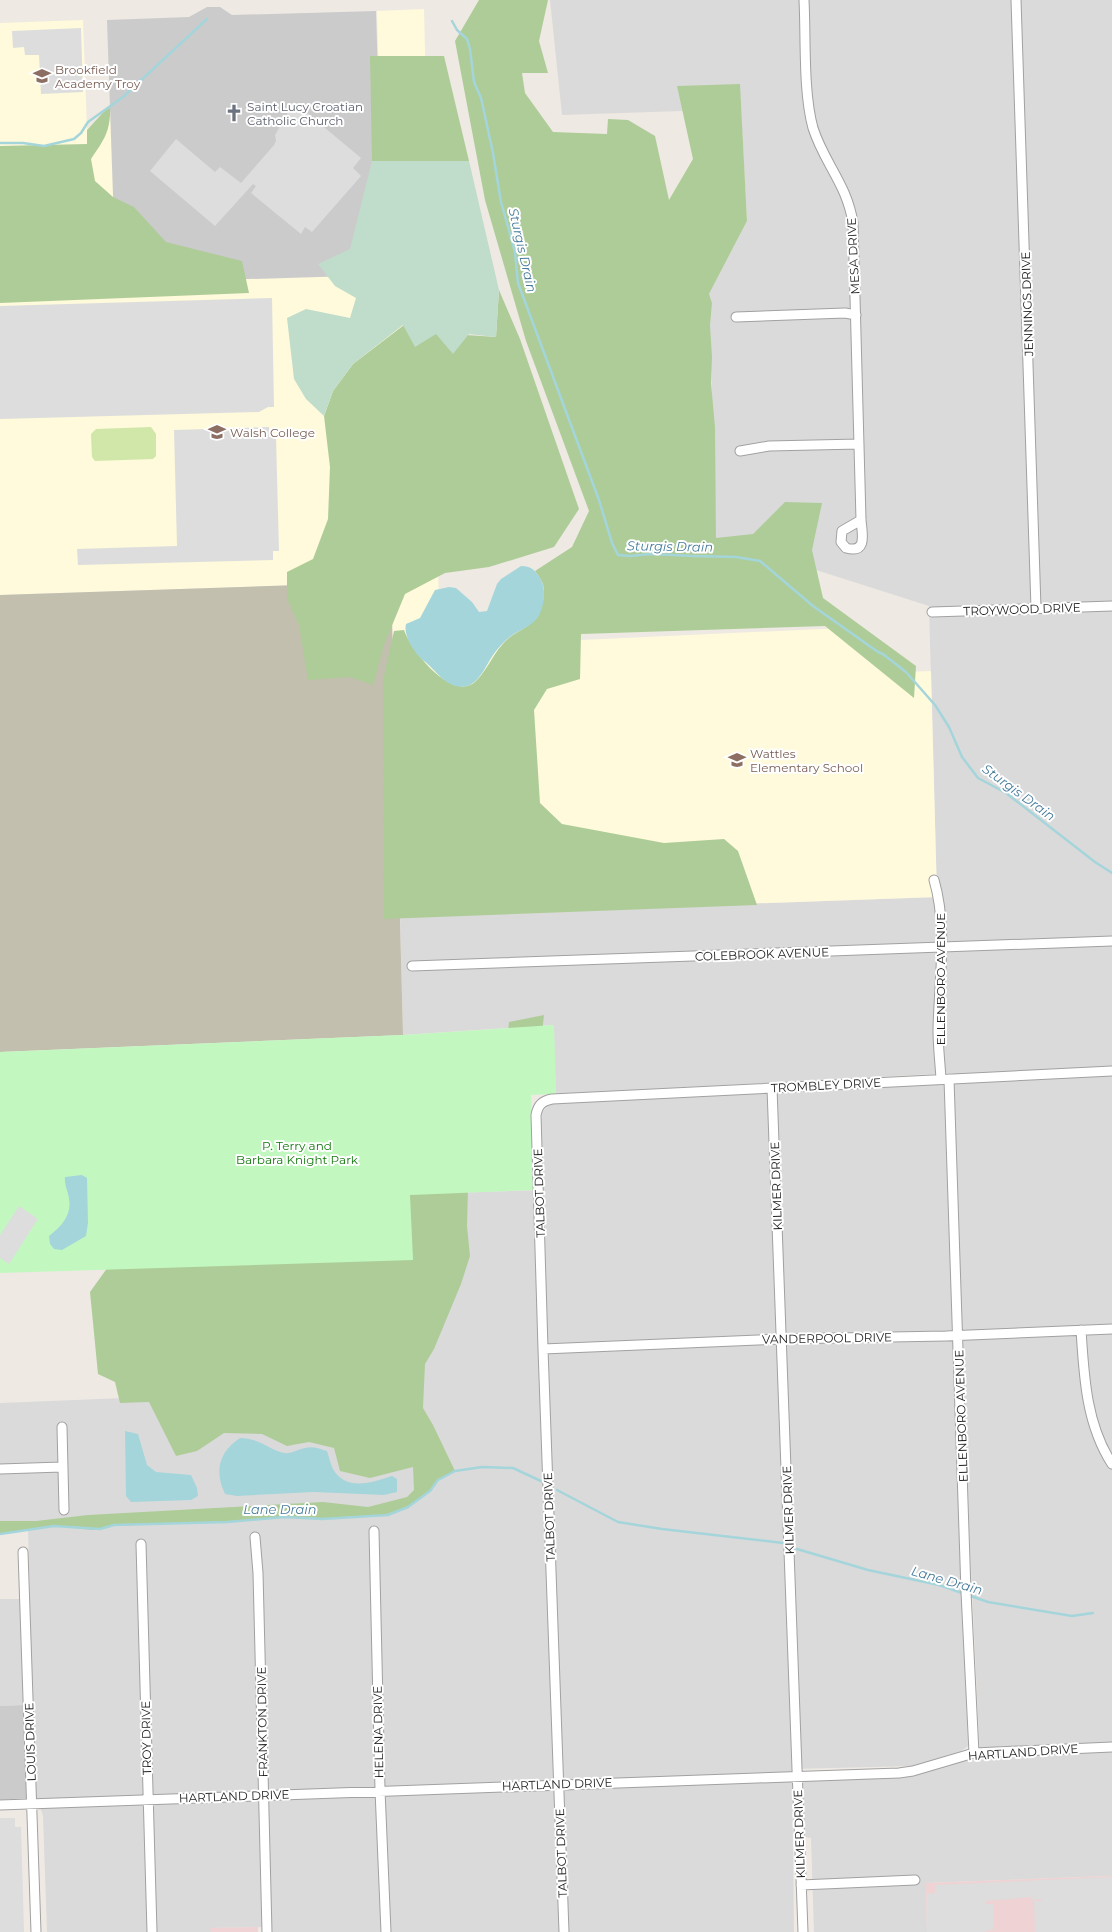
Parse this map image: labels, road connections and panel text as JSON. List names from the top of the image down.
{
  "streets": {
    "street": [
      "MESA DRIVE",
      "JENNINGS DRIVE",
      "TROYWOOD DRIVE",
      "COLEBROOK AVENUE",
      "ELLENBORO AVENUE",
      "TROMBLEY DRIVE",
      "KILMER DRIVE",
      "TALBOT DRIVE",
      "VANDERPOOL DRIVE",
      "FRANKTON DRIVE",
      "HELENA DRIVE",
      "TROY DRIVE",
      "LOUIS DRIVE",
      "HARTLAND DRIVE"
    ]
  },
  "crossings": [
    ["JENNINGS DRIVE", "TROYWOOD DRIVE"],
    ["COLEBROOK AVENUE", "ELLENBORO AVENUE"],
    ["ELLENBORO AVENUE", "TROMBLEY DRIVE"],
    ["ELLENBORO AVENUE", "VANDERPOOL DRIVE"],
    ["ELLENBORO AVENUE", "HARTLAND DRIVE"],
    ["TROMBLEY DRIVE", "KILMER DRIVE"],
    ["TROMBLEY DRIVE", "TALBOT DRIVE"],
    ["KILMER DRIVE", "VANDERPOOL DRIVE"],
    ["KILMER DRIVE", "HARTLAND DRIVE"],
    ["TALBOT DRIVE", "VANDERPOOL DRIVE"],
    ["TALBOT DRIVE", "HARTLAND DRIVE"],
    ["FRANKTON DRIVE", "HARTLAND DRIVE"],
    ["HELENA DRIVE", "HARTLAND DRIVE"],
    ["TROY DRIVE", "HARTLAND DRIVE"],
    ["LOUIS DRIVE", "HARTLAND DRIVE"]
  ],
  "water": ["Sturgis Drain", "Lane Drain"],
  "parks": ["P. Terry and Barbara Knight Park"],
  "places": {
    "school or university": ["Brookfield Academy Troy", "Walsh College", "Wattles Elementary School"],
    "church": ["Saint Lucy Croatian Catholic Church"]
  }
}
